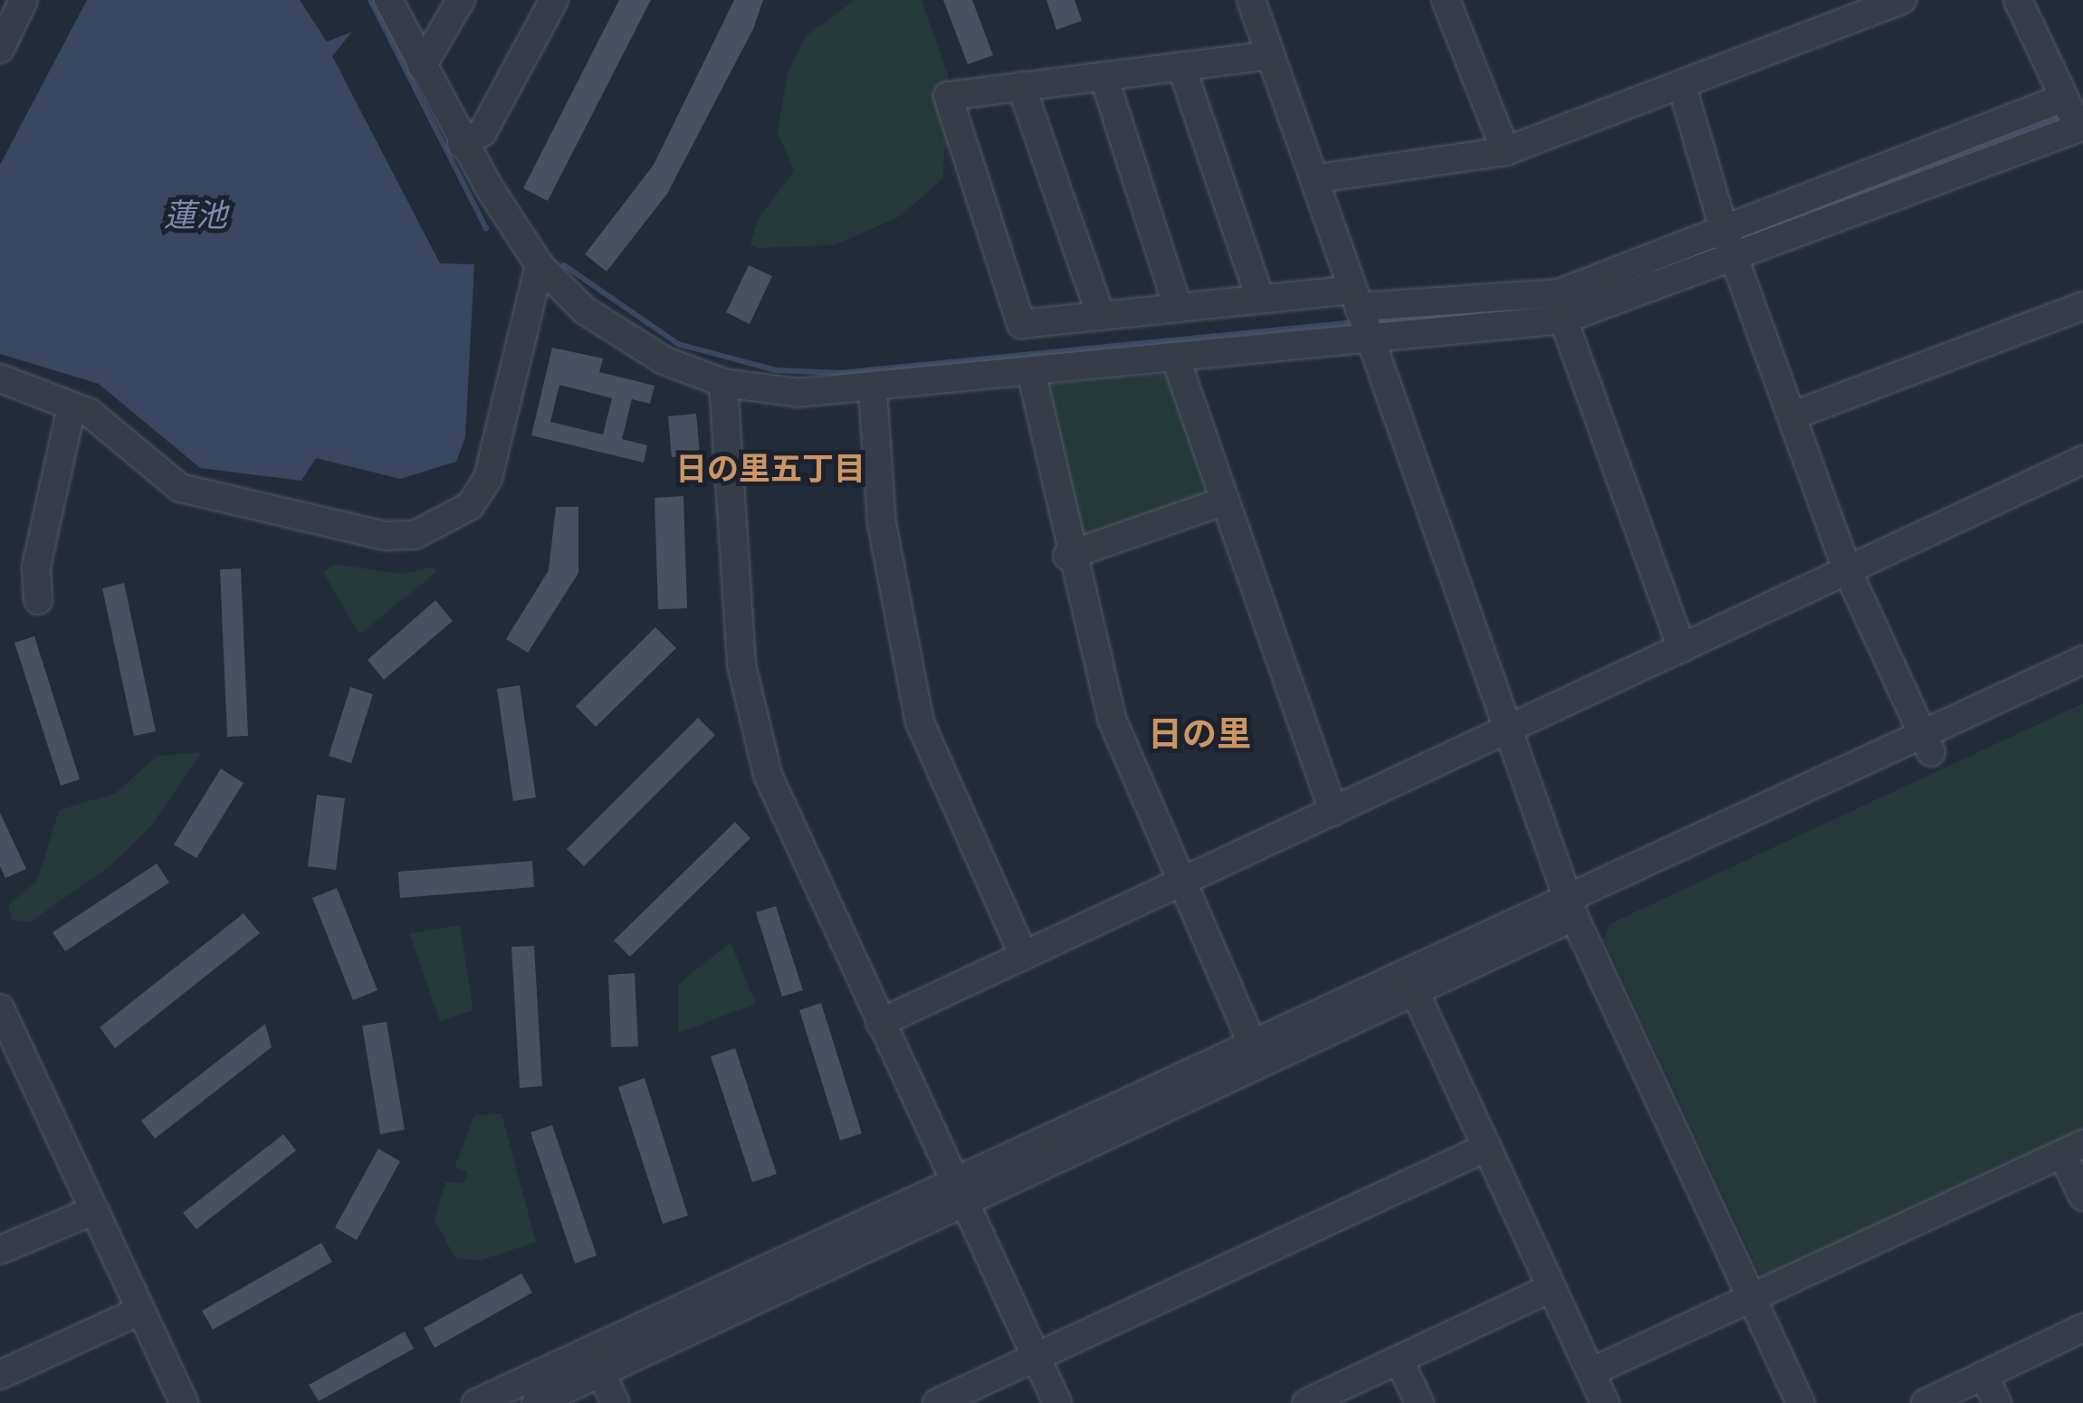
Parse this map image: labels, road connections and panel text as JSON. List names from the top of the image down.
{
  "districts": ["日の里五丁目", "日の里"],
  "water": ["蓮池"]
}
